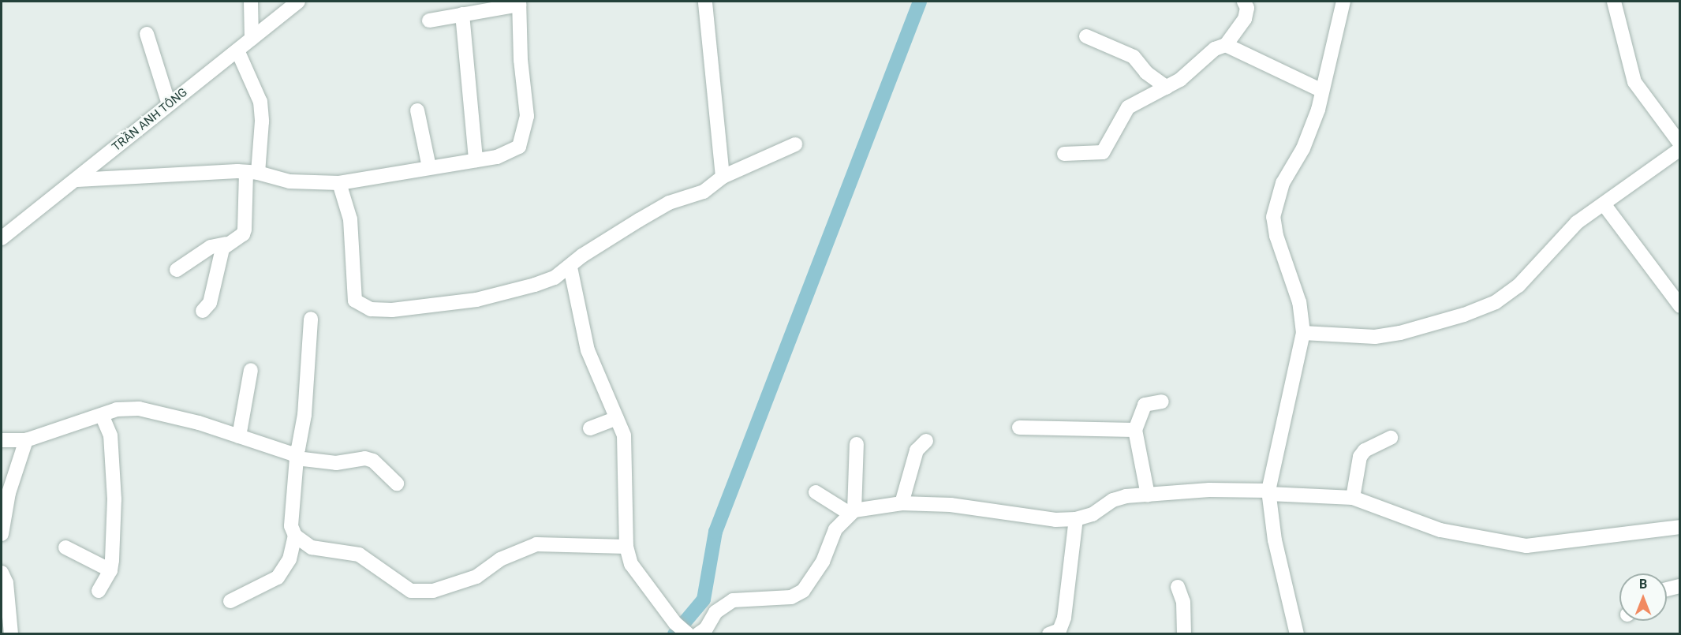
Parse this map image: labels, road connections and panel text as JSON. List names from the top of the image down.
{
  "streets": {
    "street": ["TRẦN ANH TÔNG"]
  },
  "north": "top"
}
